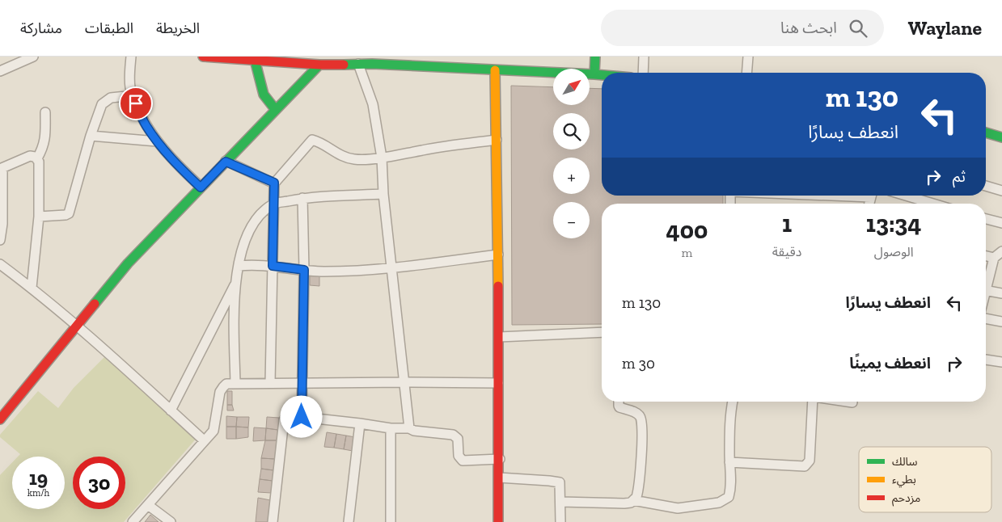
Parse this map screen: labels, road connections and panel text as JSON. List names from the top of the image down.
{
  "legend": ["سالك", "بطيء", "مزدحم"],
  "north": "top right",
  "page": {
    "header": "Waylane",
    "search": "ابحث هنا",
    "nav": ["الخريطة", "الطبقات", "مشاركة"],
    "map_buttons": ["+", "−"],
    "turn": ["130 m", "انعطف يسارًا"],
    "then": "ثم",
    "eta": [
      "13:34",
      "الوصول",
      "1",
      "دقيقة",
      "400",
      "m"
    ],
    "list": [
      {
        "name": "انعطف يسارًا",
        "value": "130 m"
      },
      {
        "name": "انعطف يمينًا",
        "value": "30 m"
      }
    ],
    "speed": "19 km/h",
    "limit": "30"
  }
}
